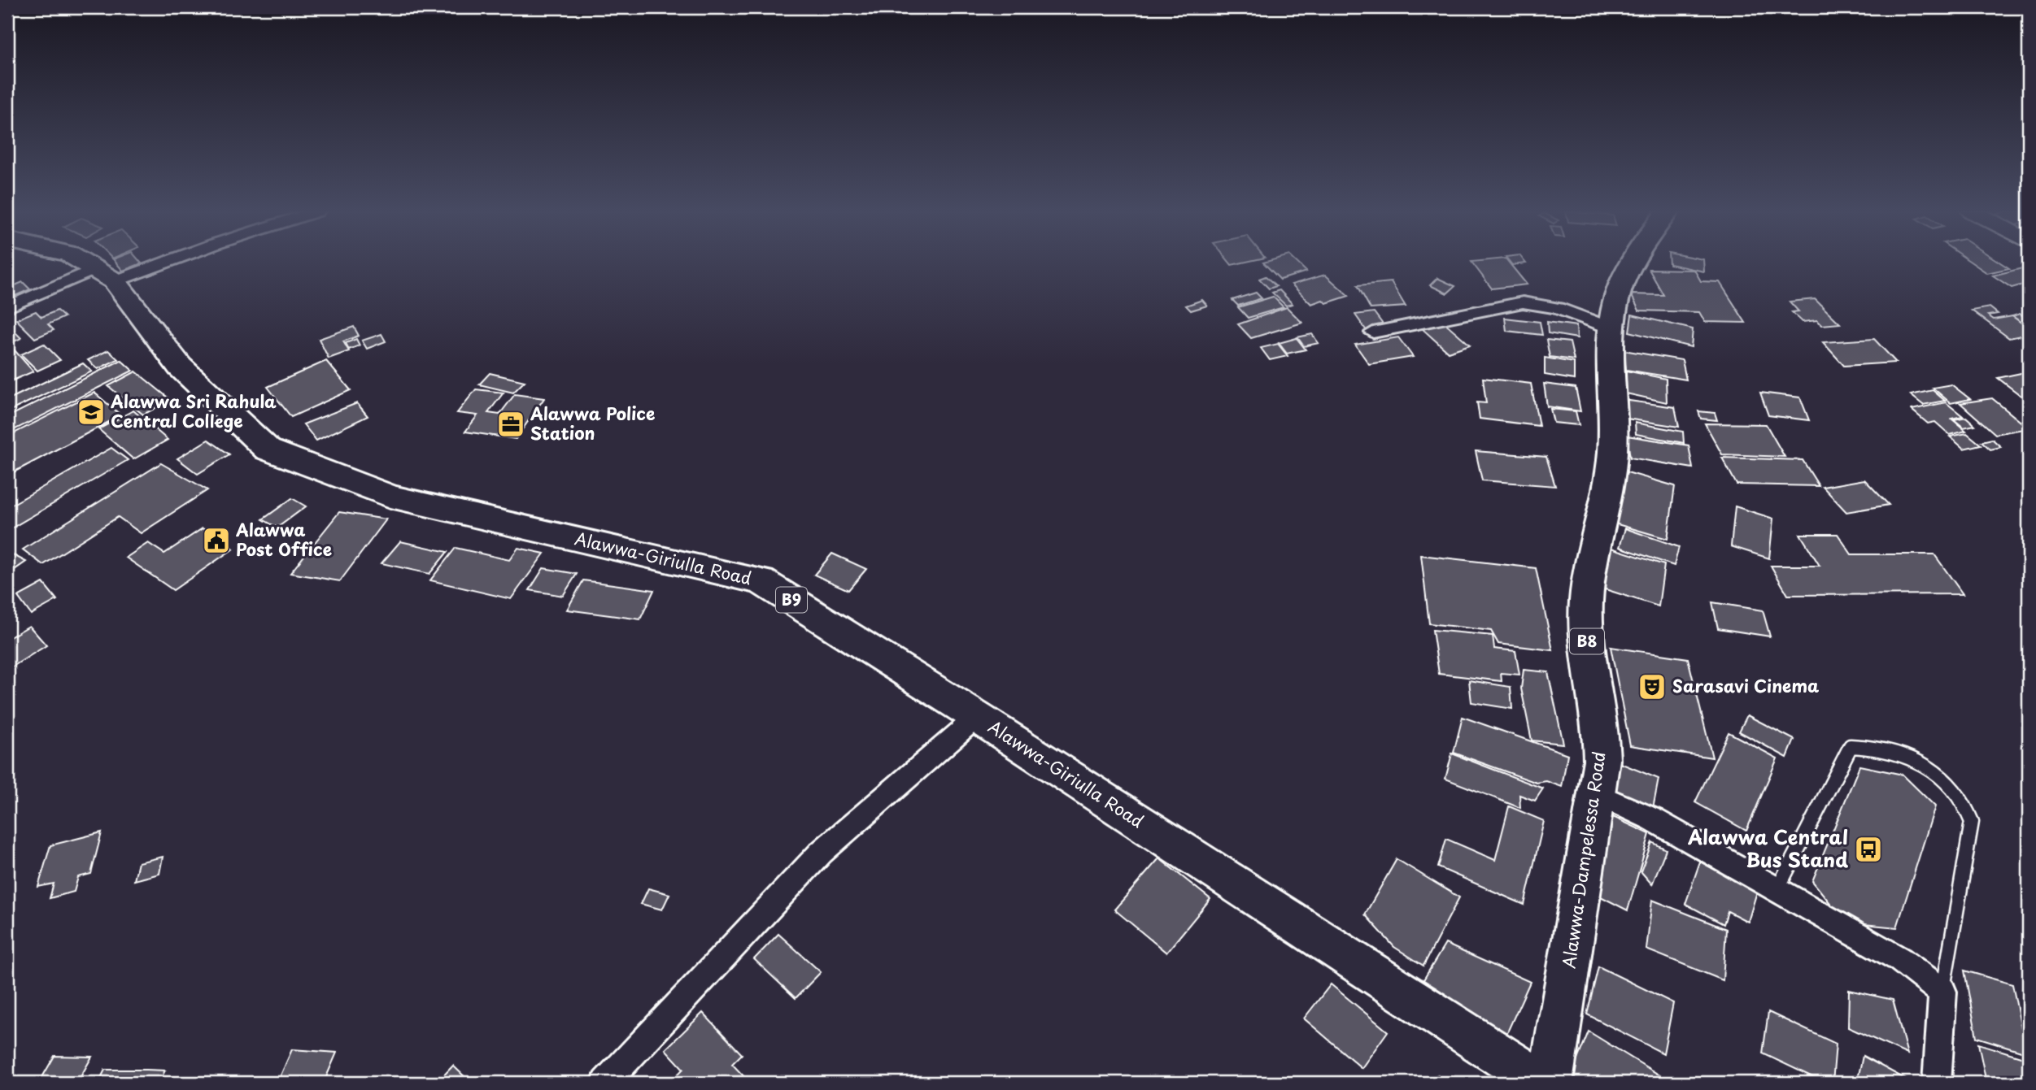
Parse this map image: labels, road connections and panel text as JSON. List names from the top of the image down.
{
  "streets": {
    "main road": [
      "Alawwa-Giriulla Road",
      "B9",
      "B8",
      "Alawwa-Dampelessa Road"
    ]
  },
  "places": {
    "school or university": ["Alawwa Sri Rahula Central College"],
    "office": ["Alawwa Police Station"],
    "public building": ["Alawwa Post Office"],
    "theatre": ["Sarasavi Cinema"],
    "bus stop": ["Alawwa Central Bus Stand"]
  }
}
